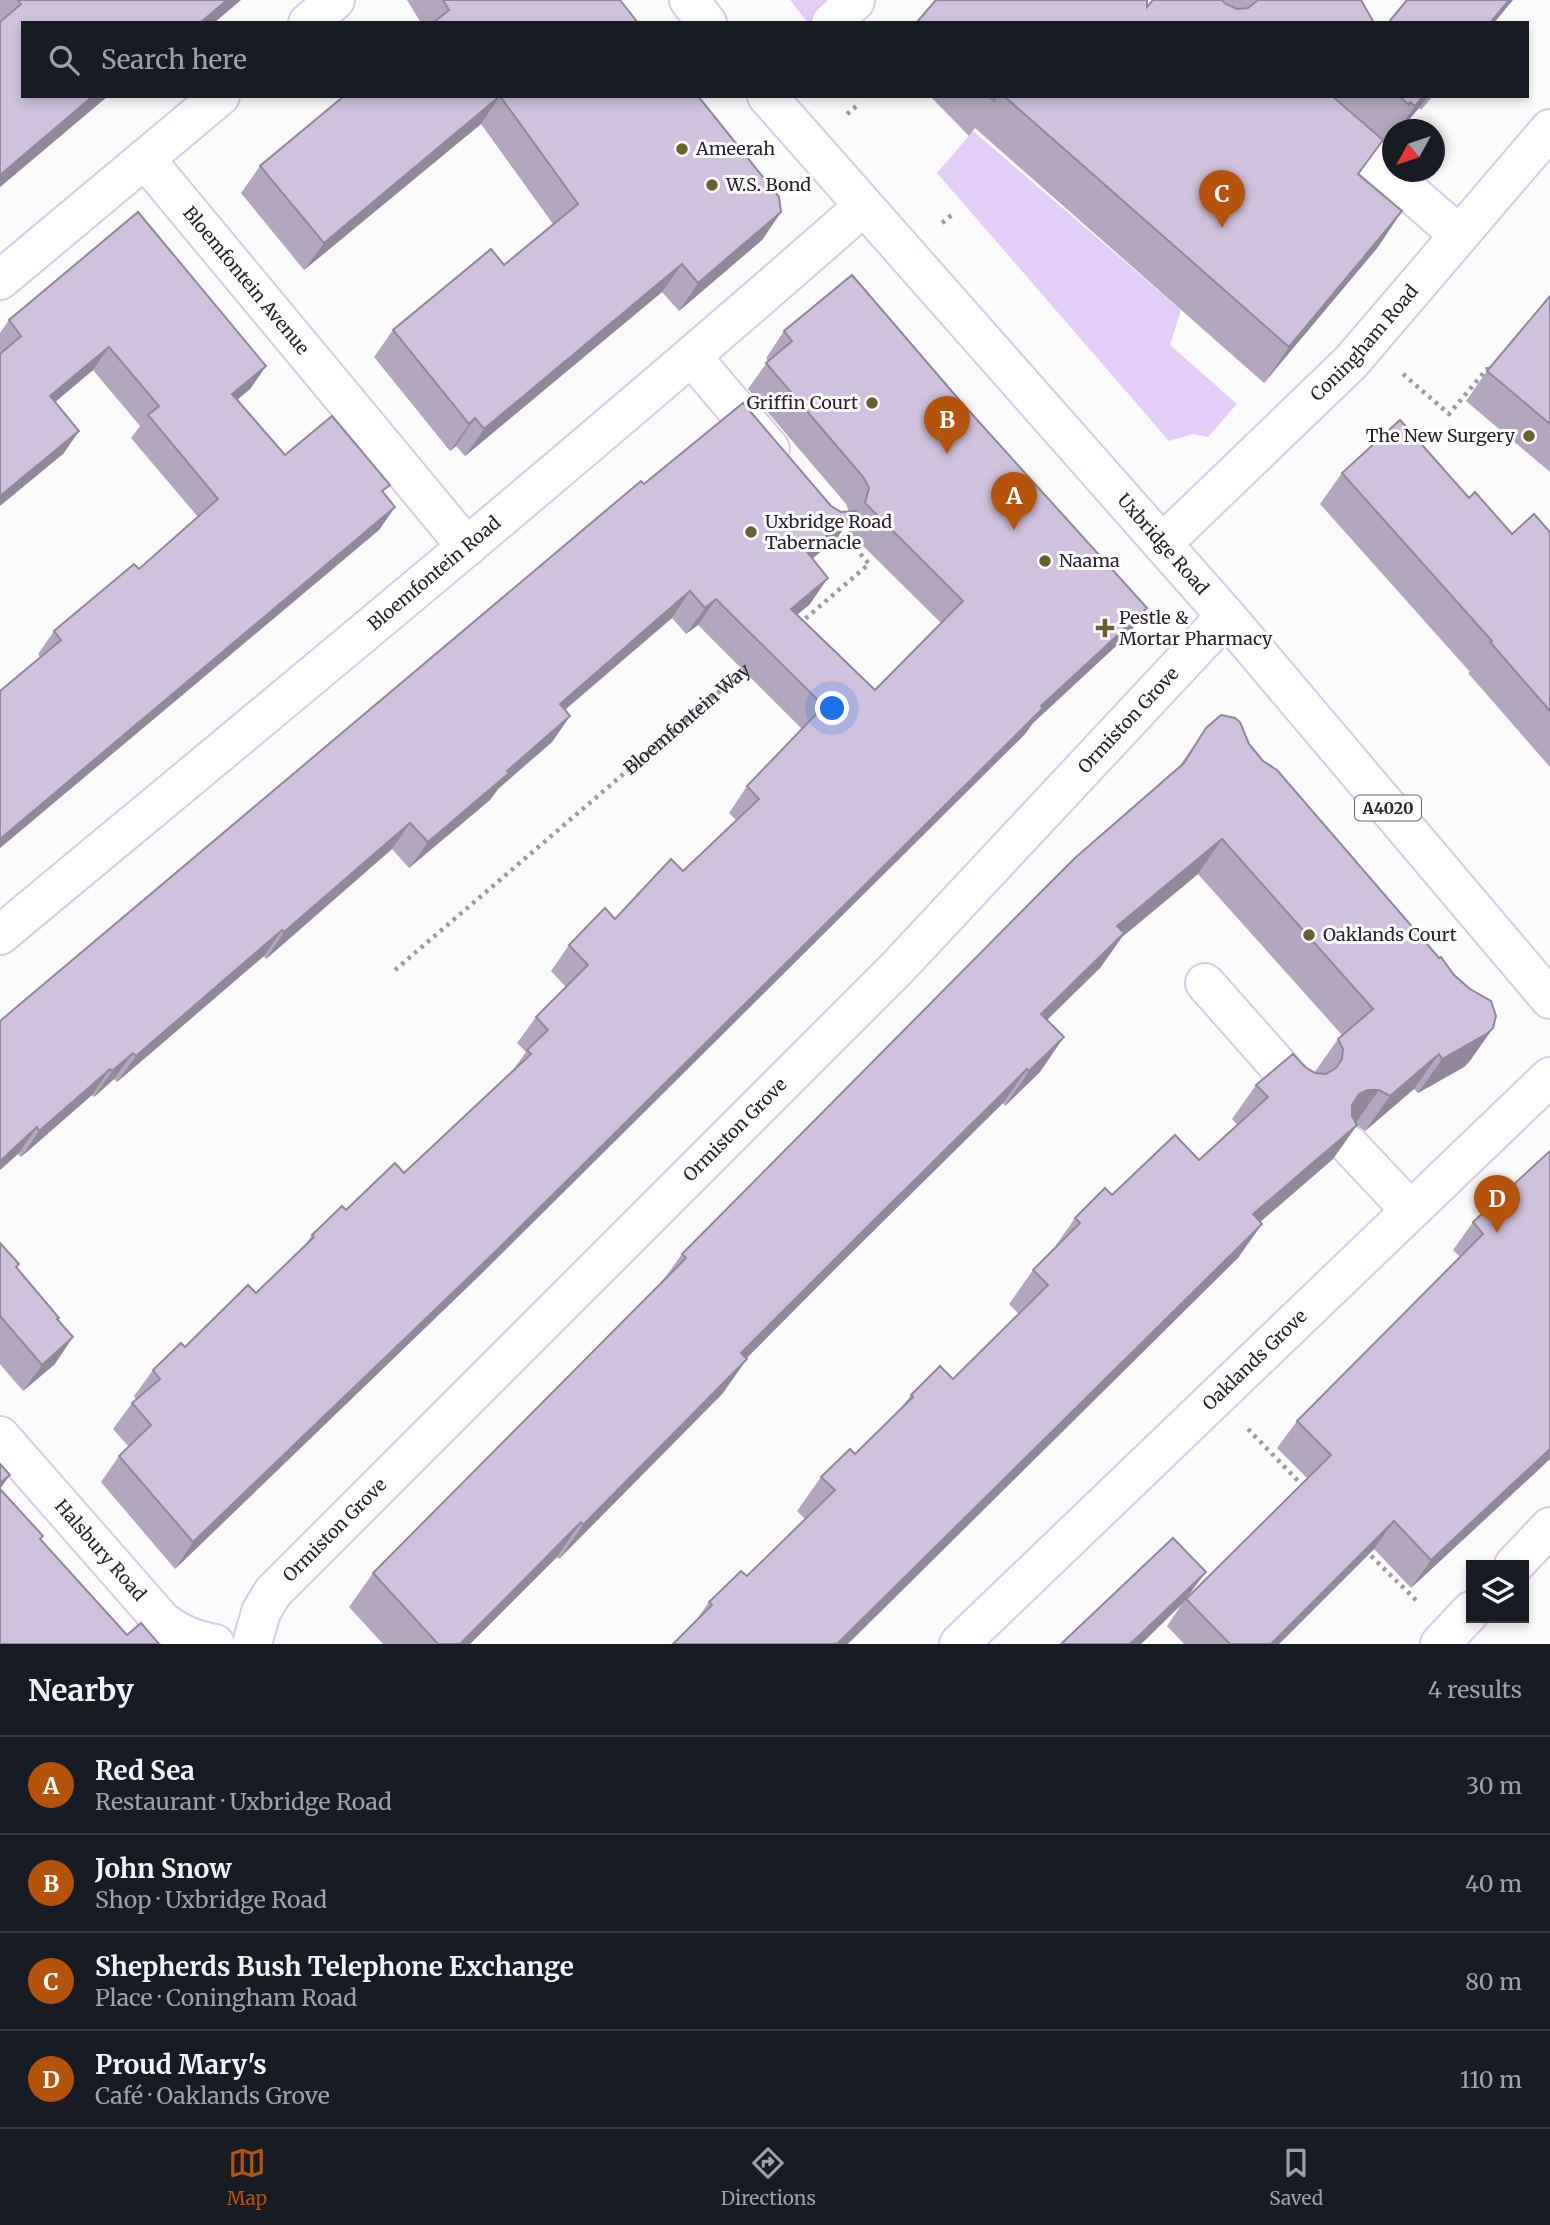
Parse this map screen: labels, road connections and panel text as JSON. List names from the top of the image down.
{
  "streets": {
    "street": [
      "Bloemfontein Avenue",
      "Coningham Road",
      "Uxbridge Road",
      "Bloemfontein Road",
      "Ormiston Grove",
      "A4020",
      "Oaklands Grove",
      "Halsbury Road"
    ],
    "path": ["Bloemfontein Way"]
  },
  "crossings": [
    ["Bloemfontein Avenue", "Bloemfontein Road"],
    ["Coningham Road", "Uxbridge Road"],
    ["Uxbridge Road", "Bloemfontein Road"],
    ["Uxbridge Road", "Ormiston Grove"]
  ],
  "places": {
    "other": [
      "Ameerah",
      "W.S. Bond",
      "Griffin Court",
      "The New Surgery",
      "Uxbridge Road Tabernacle",
      "Naama",
      "Oaklands Court"
    ],
    "health": ["Pestle & Mortar Pharmacy"]
  },
  "north": "bottom left",
  "page": {
    "search": "Search here",
    "pins": [
      "C",
      "B",
      "A",
      "D"
    ],
    "heading": ["Nearby", "4 results"],
    "list": [
      {
        "mark": "A",
        "name": "Red Sea",
        "note": "Restaurant · Uxbridge Road",
        "value": "30 m"
      },
      {
        "mark": "B",
        "name": "John Snow",
        "note": "Shop · Uxbridge Road",
        "value": "40 m"
      },
      {
        "mark": "C",
        "name": "Shepherds Bush Telephone Exchange",
        "note": "Place · Coningham Road",
        "value": "80 m"
      },
      {
        "mark": "D",
        "name": "Proud Mary's",
        "note": "Café · Oaklands Grove",
        "value": "110 m"
      }
    ],
    "nav": ["Map", "Directions", "Saved"]
  }
}
